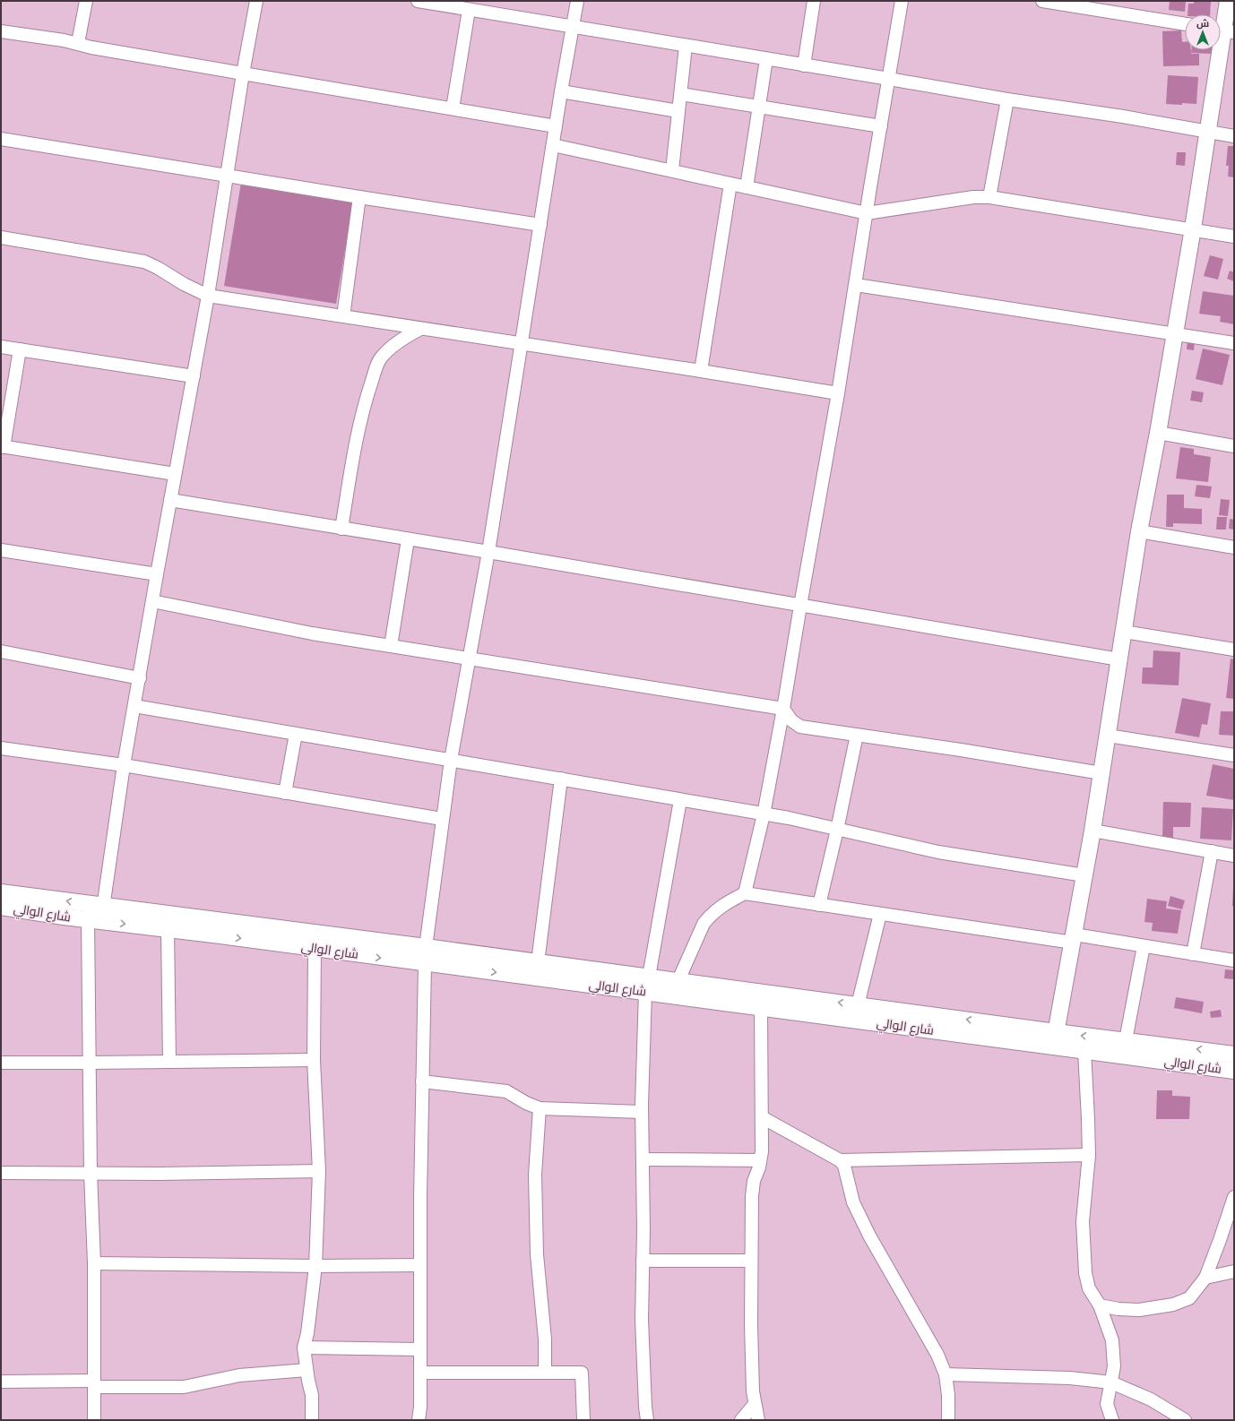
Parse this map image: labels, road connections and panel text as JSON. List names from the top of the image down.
{
  "streets": {
    "street": ["شارع الوالي"]
  },
  "north": "top"
}
